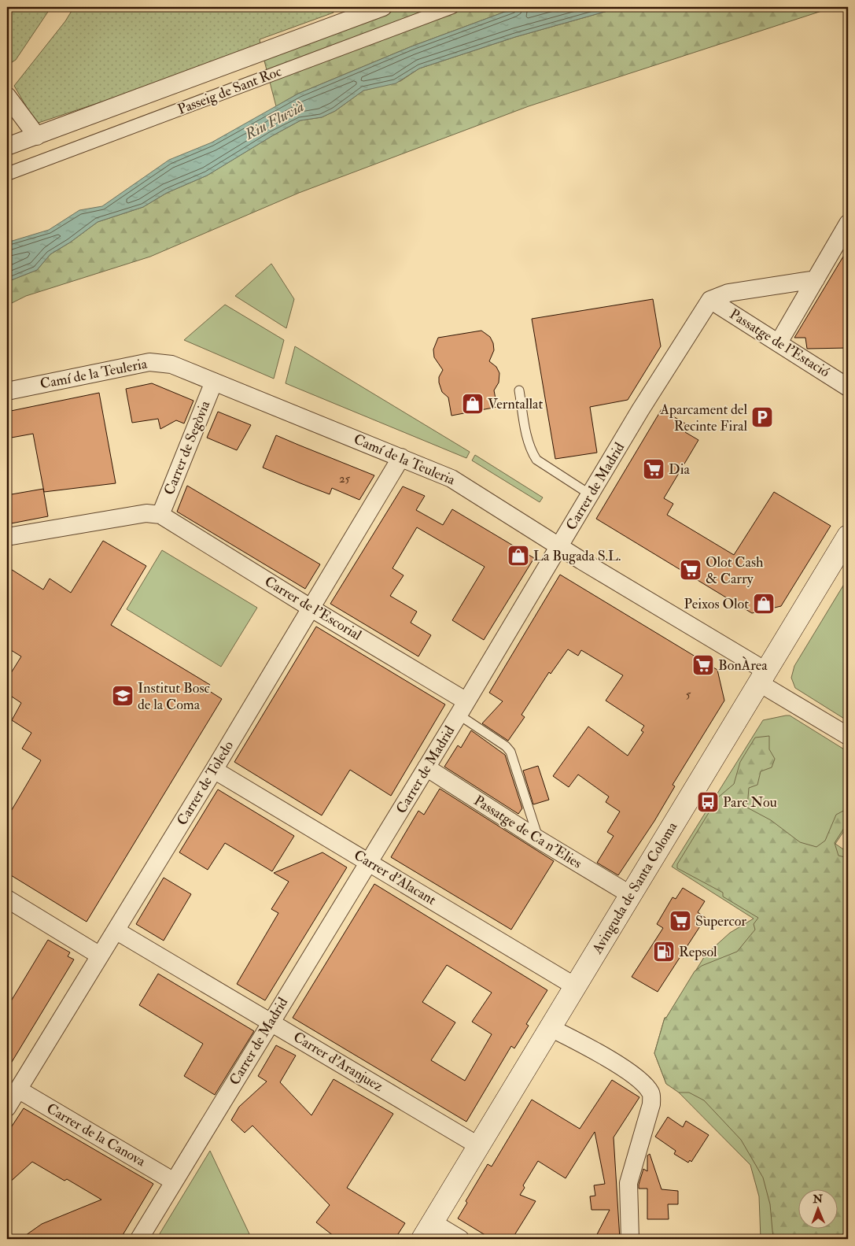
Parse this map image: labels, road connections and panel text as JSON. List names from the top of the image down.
{
  "streets": {
    "main road": ["Avinguda de Santa Coloma"],
    "street": [
      "Passeig de Sant Roc",
      "Passatge de l'Estació",
      "Camí de la Teuleria",
      "Carrer de Segòvia",
      "Carrer de Madrid",
      "Carrer de l'Escorial",
      "Carrer de Toledo",
      "Passatge de Ca n'Elies",
      "Carrer d'Alacant",
      "Carrer d'Aranjuez",
      "Carrer de la Canova"
    ]
  },
  "crossings": [
    ["Passatge de l'Estació", "Carrer de Madrid"],
    ["Camí de la Teuleria", "Carrer de Segòvia"],
    ["Camí de la Teuleria", "Carrer de Madrid"],
    ["Camí de la Teuleria", "Carrer de Toledo"],
    ["Camí de la Teuleria", "Avinguda de Santa Coloma"],
    ["Carrer de Segòvia", "Carrer de l'Escorial"],
    ["Carrer de Madrid", "Carrer de l'Escorial"],
    ["Carrer de Madrid", "Passatge de Ca n'Elies"],
    ["Carrer de Madrid", "Carrer d'Alacant"],
    ["Carrer de Madrid", "Carrer d'Aranjuez"],
    ["Carrer de Madrid", "Carrer de la Canova"],
    ["Carrer de l'Escorial", "Carrer de Toledo"],
    ["Carrer de Toledo", "Carrer d'Alacant"],
    ["Carrer de Toledo", "Carrer d'Aranjuez"],
    ["Carrer de Toledo", "Carrer de la Canova"],
    ["Passatge de Ca n'Elies", "Avinguda de Santa Coloma"],
    ["Carrer d'Alacant", "Avinguda de Santa Coloma"],
    ["Avinguda de Santa Coloma", "Carrer d'Aranjuez"]
  ],
  "water": ["Riu Fluvià"],
  "places": {
    "shop": ["Verntallat", "La Bugada S.L.", "Peixos Olot"],
    "parking": ["Aparcament del Recinte Firal"],
    "supermarket": [
      "Dia",
      "Olot Cash & Carry",
      "BonÀrea",
      "Supercor"
    ],
    "school or university": ["Institut Bosc de la Coma"],
    "bus stop": ["Parc Nou"],
    "fuel station": ["Repsol"]
  },
  "house_numbers": ["25", "5"],
  "north": "top"
}
